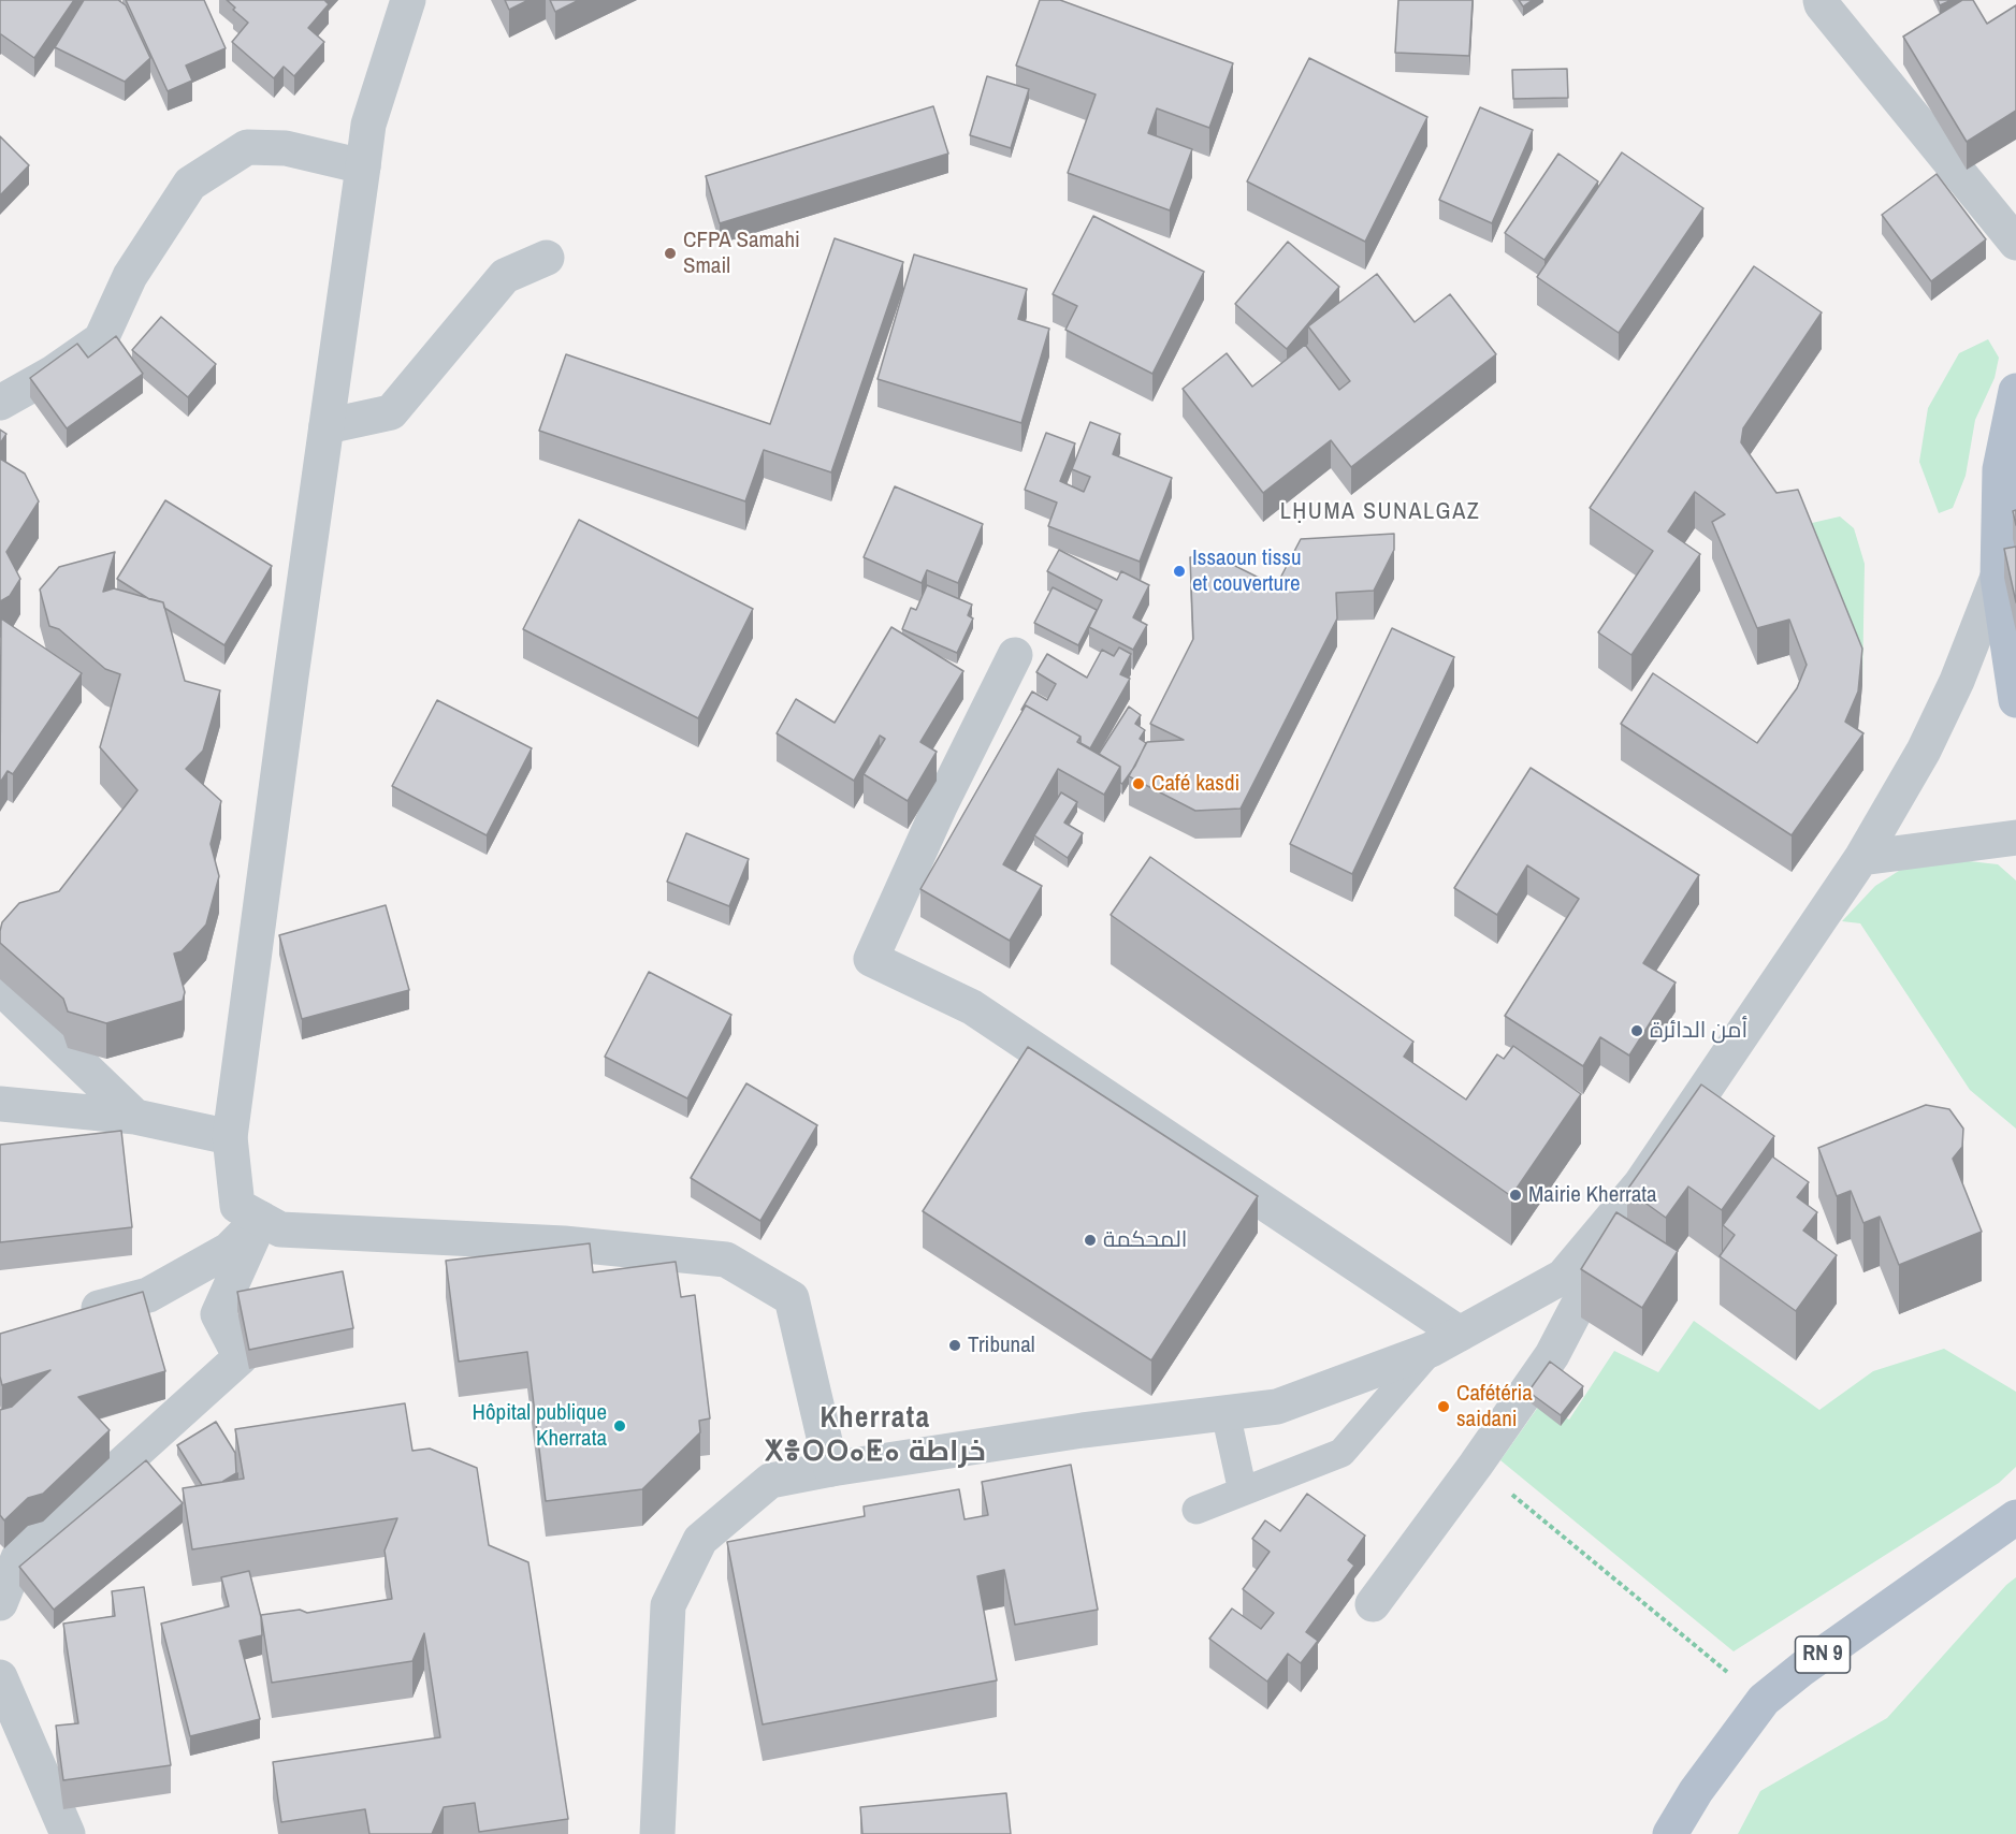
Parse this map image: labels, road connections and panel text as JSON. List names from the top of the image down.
{
  "streets": {
    "main road": ["RN 9"]
  },
  "districts": ["LḤUMA SUNALGAZ", "Kherrata ⵅⴻⵔⵔⴰⵟⴰ خراطة"],
  "places": [
    "CFPA Samahi Smail",
    "Issaoun tissu et couverture",
    "Café kasdi",
    "أمن الدائرة",
    "Mairie Kherrata",
    "المحكمة",
    "Tribunal",
    "Cafétéria saidani",
    "Hôpital publique Kherrata"
  ]
}
